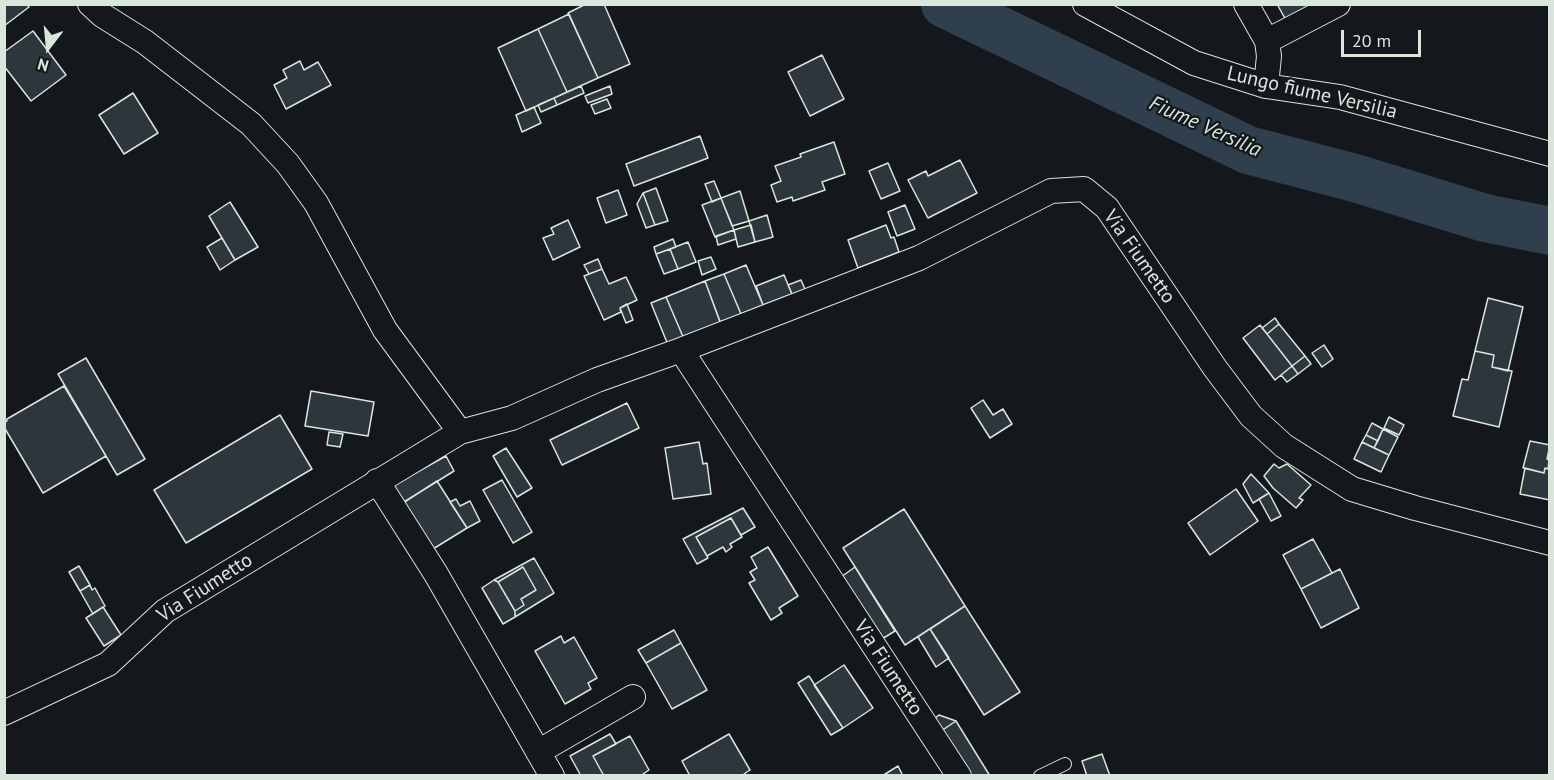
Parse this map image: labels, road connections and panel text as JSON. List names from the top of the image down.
{
  "streets": {
    "street": ["Lungo fiume Versilia", "Via Fiumetto"]
  },
  "water": ["Fiume Versilia"],
  "scale_bar": "20 m",
  "north": "bottom"
}
